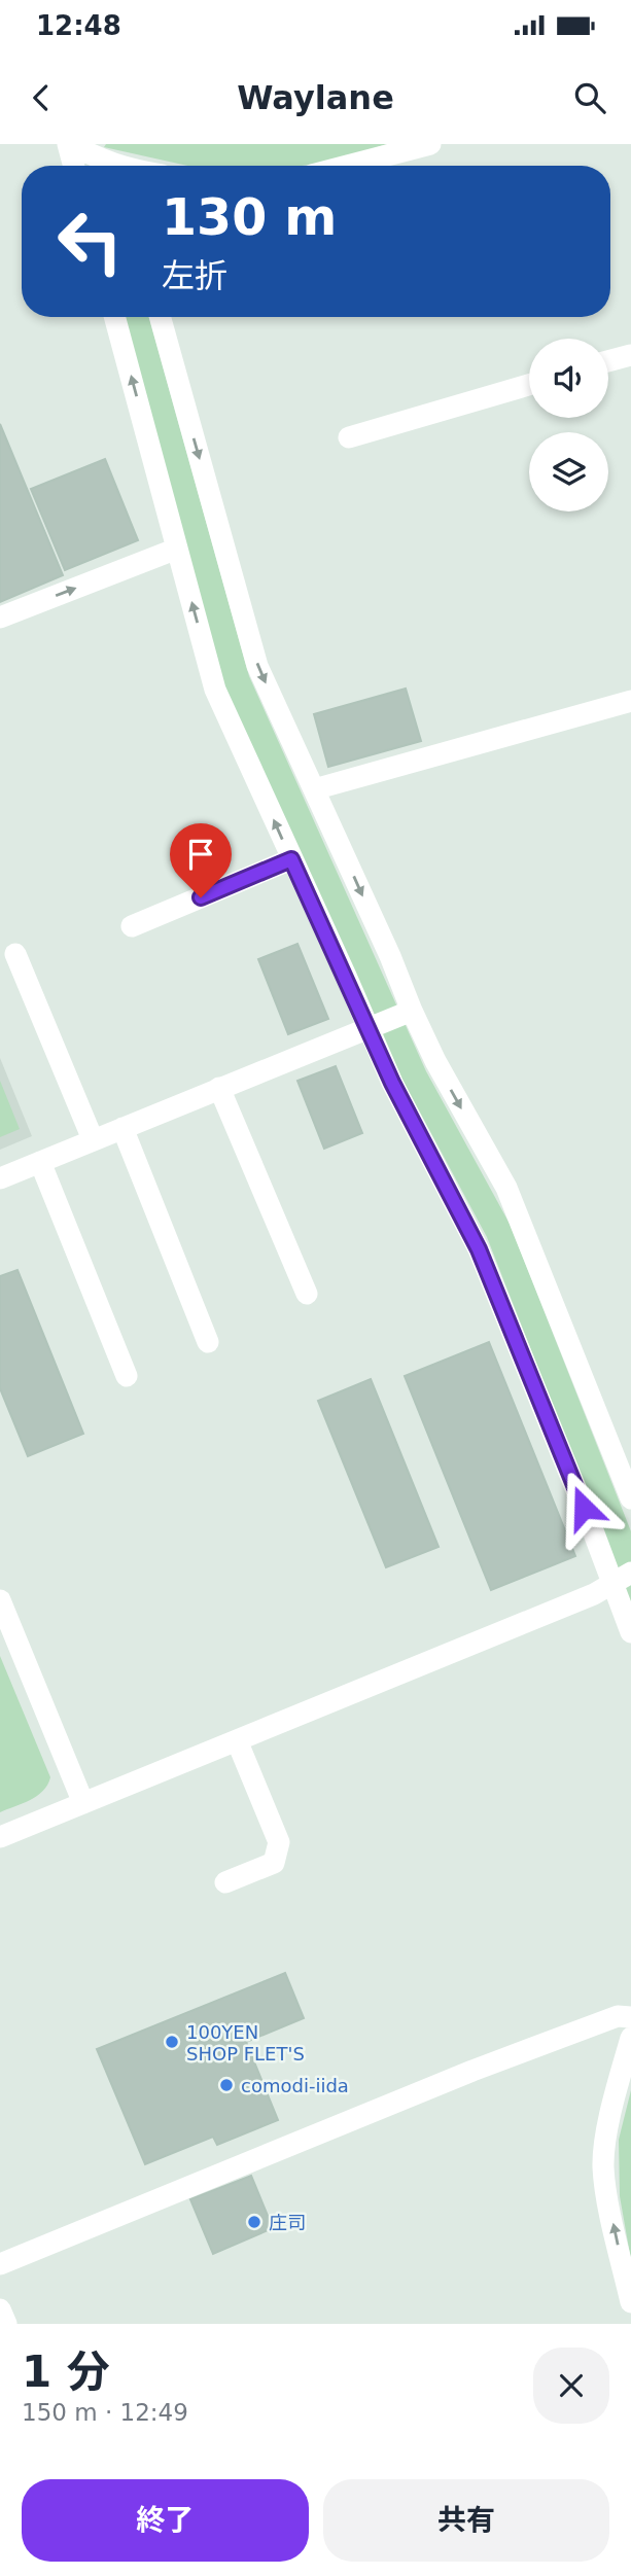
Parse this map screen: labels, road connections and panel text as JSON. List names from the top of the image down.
{
  "places": ["100YEN SHOP FLET'S", "comodi-iida", "庄司"],
  "page": {
    "status": "12:48",
    "header": "Waylane",
    "turn": ["130 m", "左折"],
    "heading": ["1 分", "150 m · 12:49"],
    "buttons": ["終了", "共有"]
  }
}
